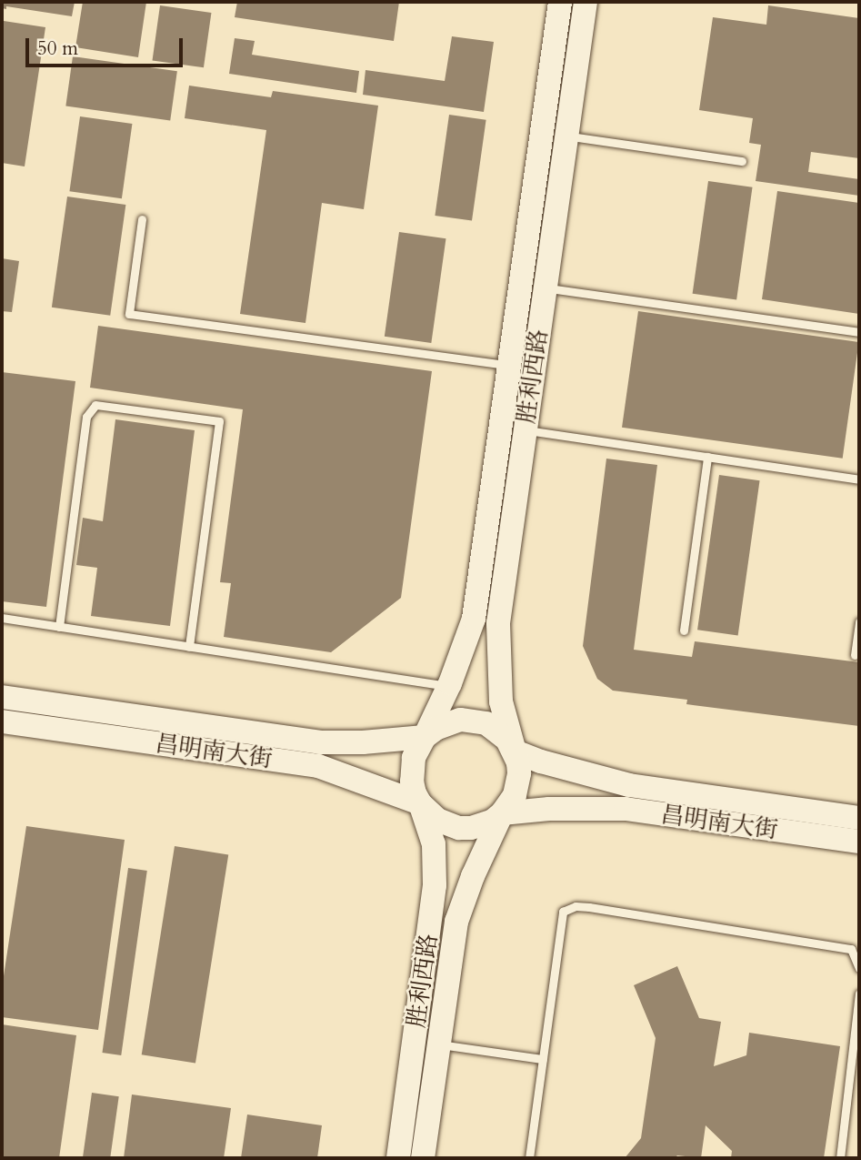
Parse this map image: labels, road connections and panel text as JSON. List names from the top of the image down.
{
  "streets": {
    "main road": ["胜利西路", "昌明南大街"]
  },
  "crossings": [
    ["胜利西路", "昌明南大街"]
  ],
  "scale_bar": "50 m"
}
